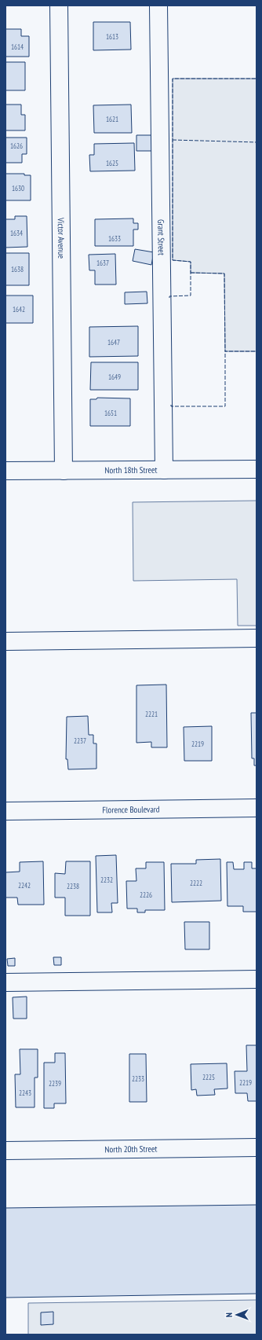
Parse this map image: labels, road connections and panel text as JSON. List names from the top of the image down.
{
  "streets": {
    "street": [
      "Grant Street",
      "Victor Avenue",
      "North 18th Street",
      "Florence Boulevard",
      "North 20th Street"
    ]
  },
  "crossings": [
    ["Grant Street", "North 18th Street"],
    ["Victor Avenue", "North 18th Street"]
  ],
  "house_numbers": [
    "1613",
    "1614",
    "1621",
    "1626",
    "1625",
    "1630",
    "1634",
    "1633",
    "1637",
    "1638",
    "1642",
    "1647",
    "1649",
    "1651",
    "2221",
    "2237",
    "2219",
    "2232",
    "2222",
    "2242",
    "2238",
    "2226",
    "2225",
    "2233",
    "2219",
    "2239",
    "2243"
  ],
  "north": "left"
}
